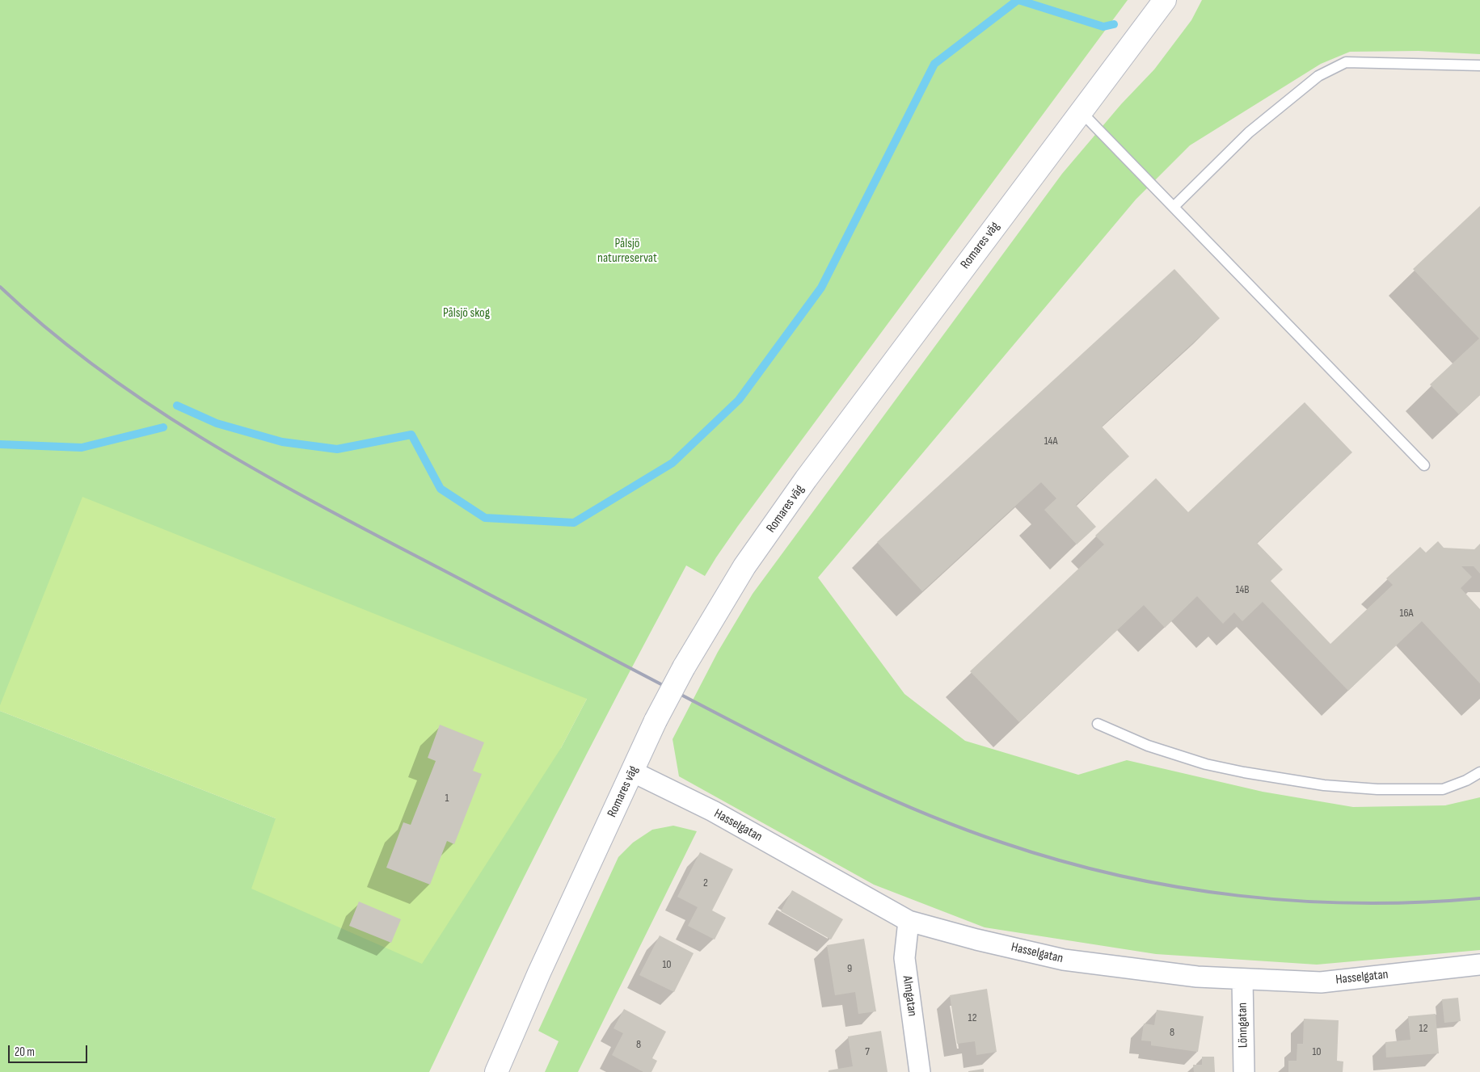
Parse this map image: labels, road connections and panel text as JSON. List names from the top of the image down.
{
  "streets": {
    "street": [
      "Romares väg",
      "Hasselgatan",
      "Almgatan",
      "Lönngatan"
    ]
  },
  "crossings": [
    ["Romares väg", "Hasselgatan"],
    ["Hasselgatan", "Almgatan"],
    ["Hasselgatan", "Lönngatan"]
  ],
  "parks": ["Pålsjö naturreservat", "Pålsjö skog"],
  "house_numbers": [
    "14A",
    "14B",
    "16A",
    "1",
    "2",
    "10",
    "9",
    "12",
    "12",
    "8",
    "8",
    "7",
    "10"
  ],
  "scale_bar": "20 m"
}
